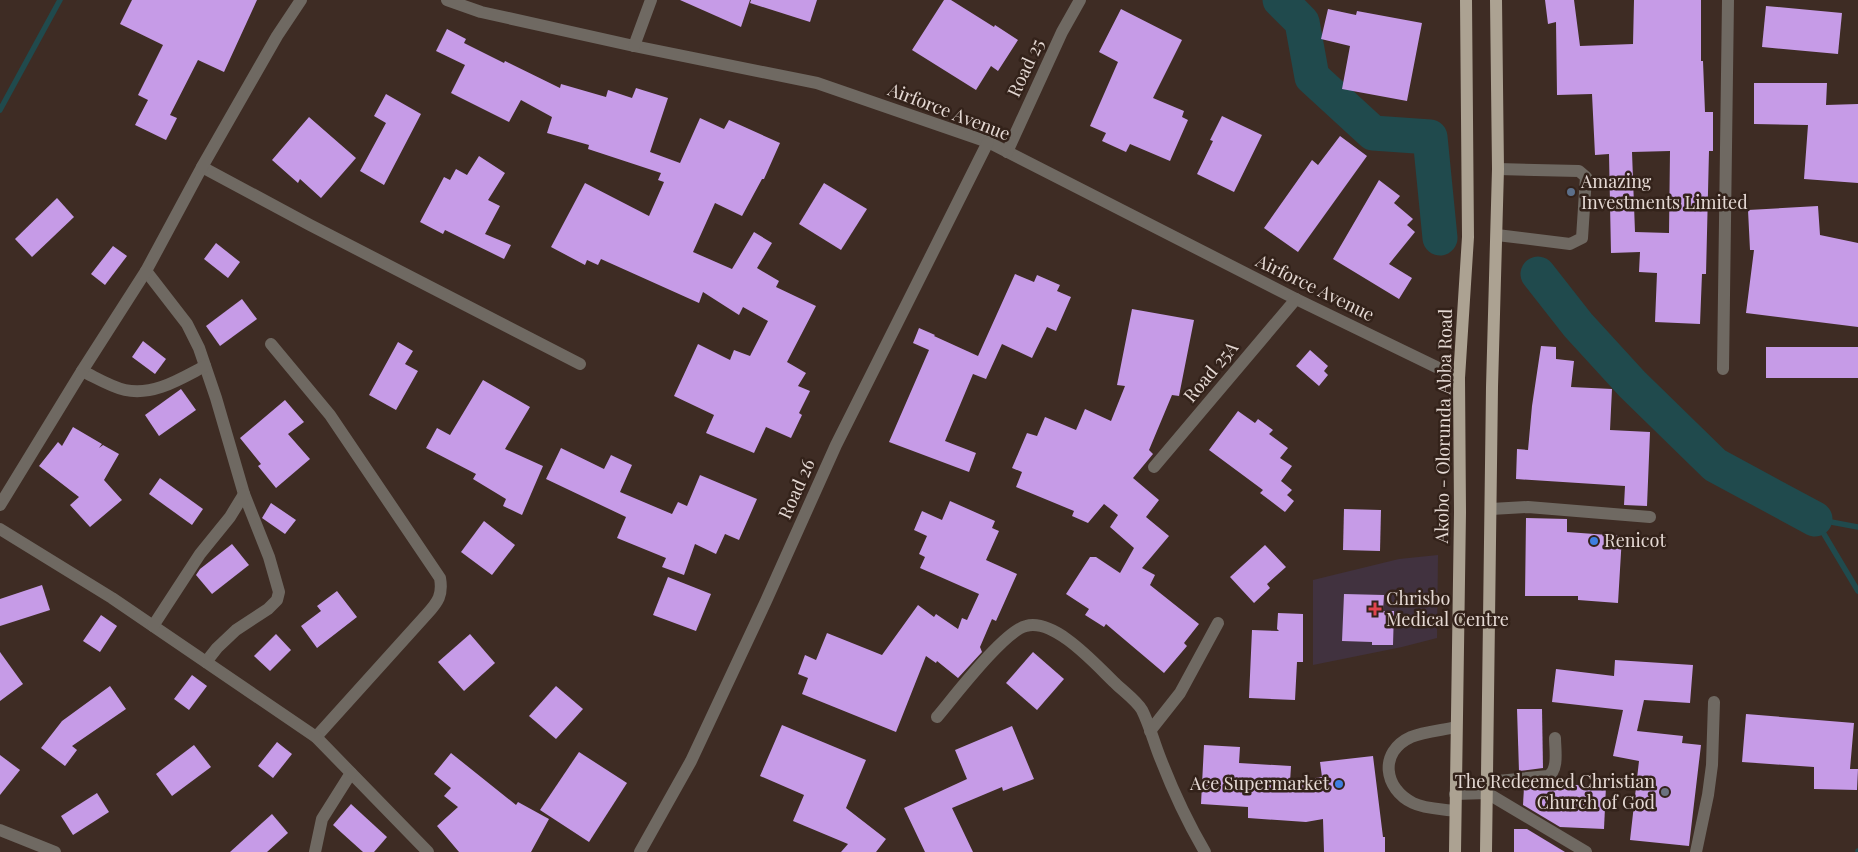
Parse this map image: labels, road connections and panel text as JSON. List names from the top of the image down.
{
  "streets": {
    "main road": ["Akobo - Olorunda Abba Road"],
    "street": [
      "Road 25",
      "Airforce Avenue",
      "Road 25A",
      "Road 26"
    ]
  },
  "crossings": [
    ["Road 25", "Airforce Avenue"],
    ["Airforce Avenue", "Road 25A"],
    ["Airforce Avenue", "Akobo - Olorunda Abba Road"],
    ["Airforce Avenue", "Road 26"]
  ],
  "places": {
    "other": [
      "Amazing Investments Limited",
      "Renicot",
      "Ace Supermarket",
      "The Redeemed Christian Church of God"
    ],
    "health": ["Chrisbo Medical Centre"]
  }
}
